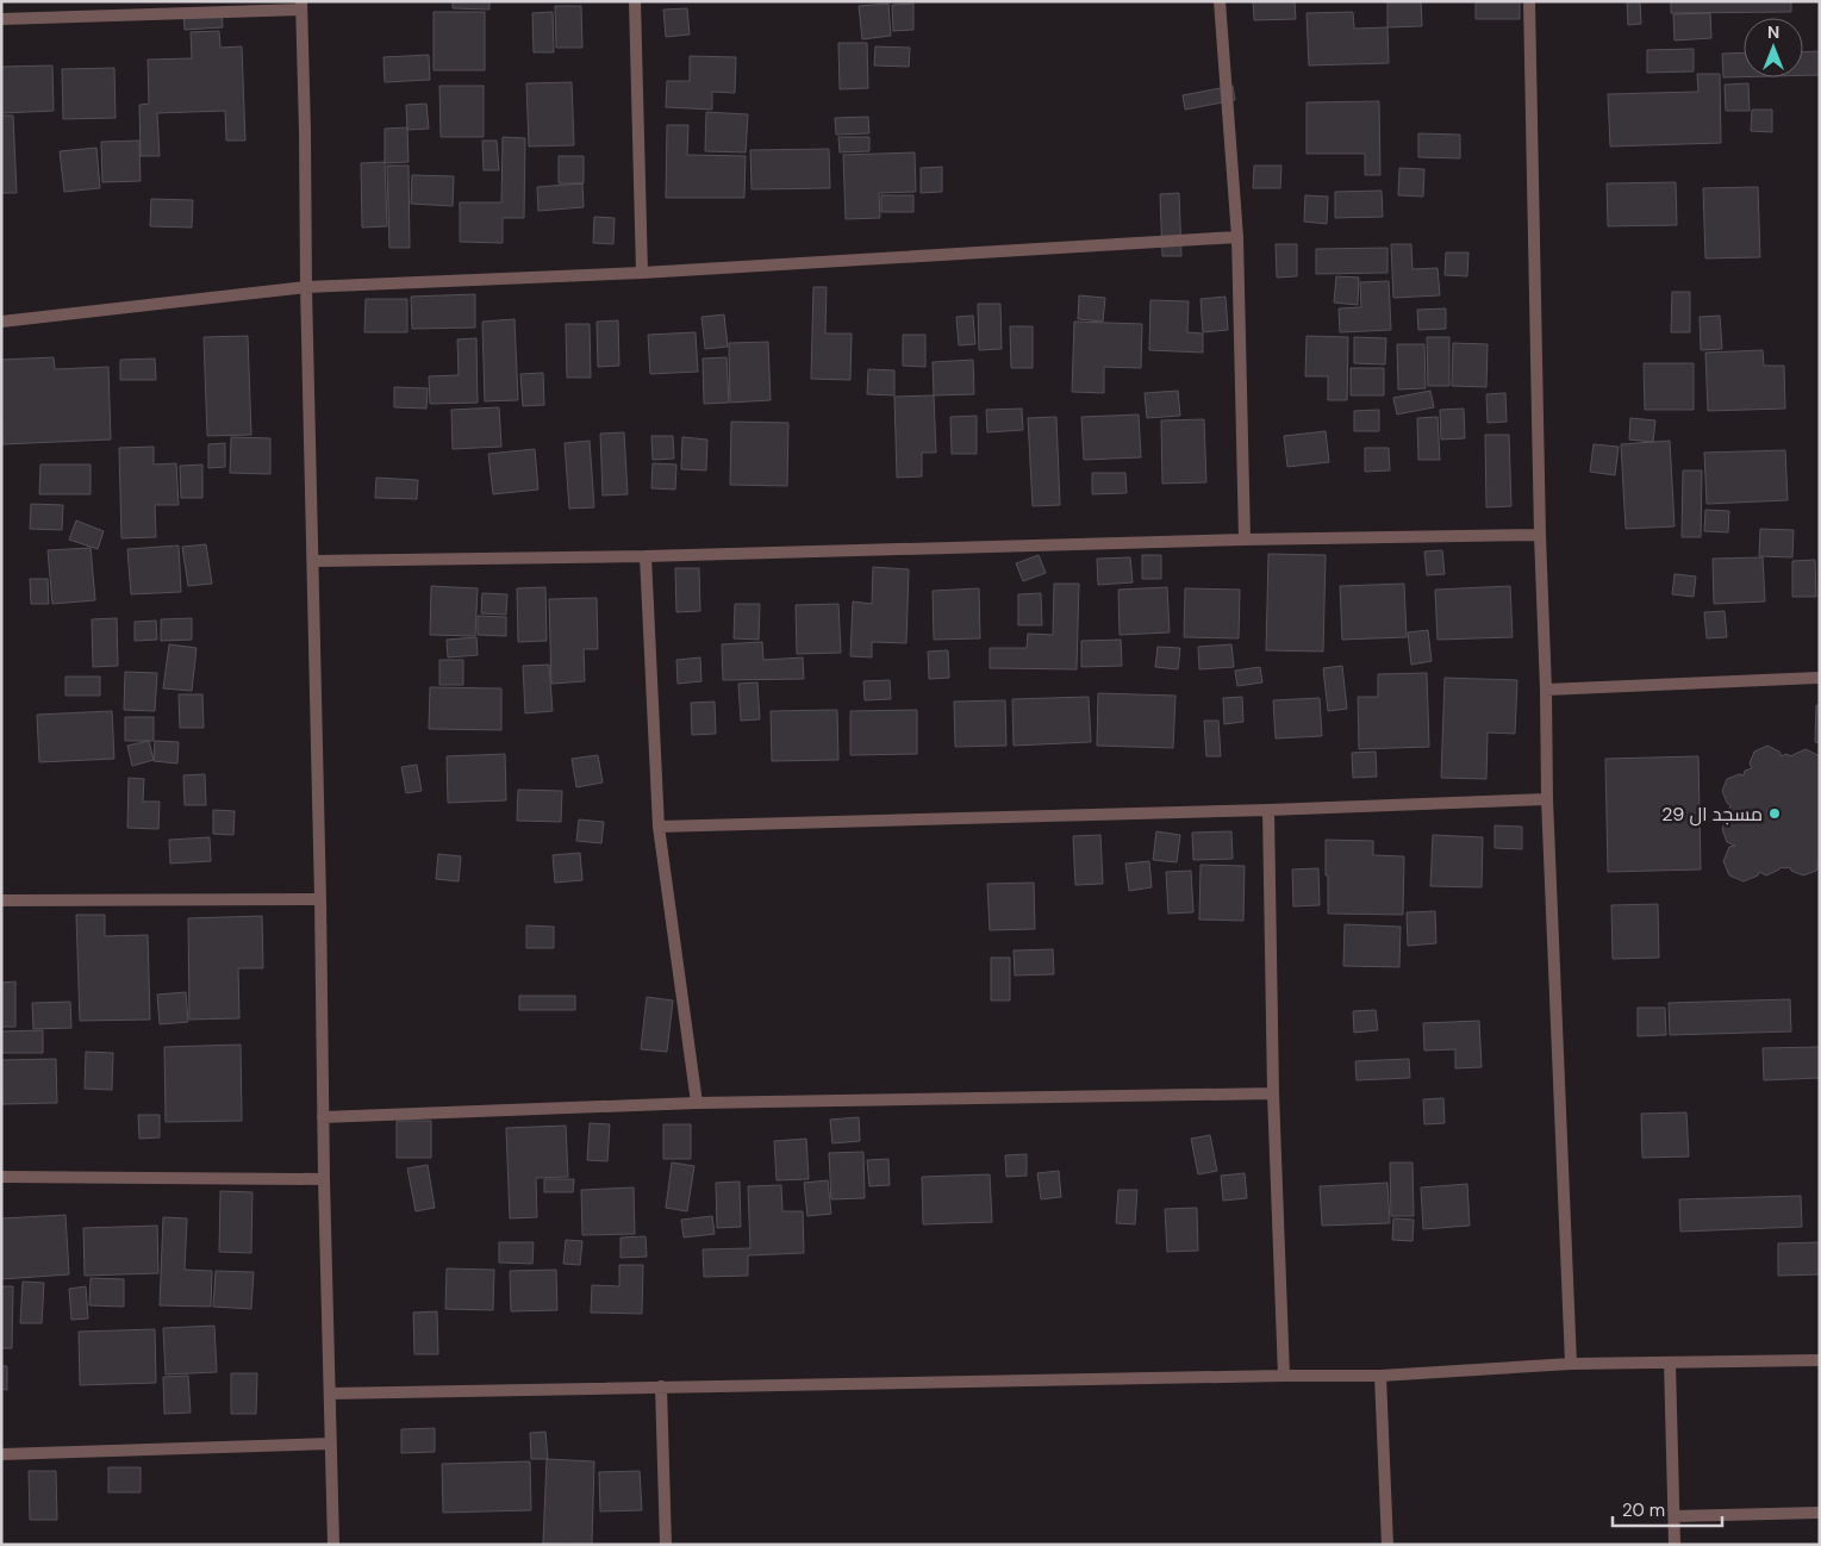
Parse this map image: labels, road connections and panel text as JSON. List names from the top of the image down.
{
  "places": ["مسجد ال 29"],
  "scale_bar": "20 m",
  "north": "top"
}
